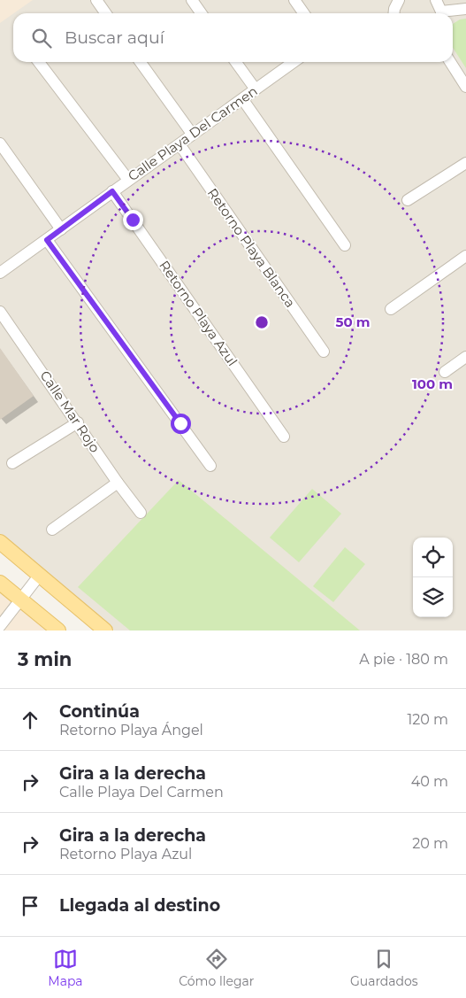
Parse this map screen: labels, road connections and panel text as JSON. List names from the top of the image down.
{
  "streets": {
    "street": [
      "Calle Playa Del Carmen",
      "Retorno Playa Blanca",
      "Retorno Playa Azul",
      "Calle Mar Rojo"
    ]
  },
  "crossings": [
    ["Calle Playa Del Carmen", "Retorno Playa Blanca"],
    ["Calle Playa Del Carmen", "Retorno Playa Azul"]
  ],
  "page": {
    "search": "Buscar aquí",
    "heading": ["3 min", "A pie · 180 m"],
    "list": [
      ["Continúa", "Retorno Playa Ángel", "120 m"],
      ["Gira a la derecha", "Calle Playa Del Carmen", "40 m"],
      ["Gira a la derecha", "Retorno Playa Azul", "20 m"],
      "Llegada al destino"
    ],
    "nav": ["Mapa", "Cómo llegar", "Guardados"]
  },
  "rings": ["50 m", "100 m"]
}
